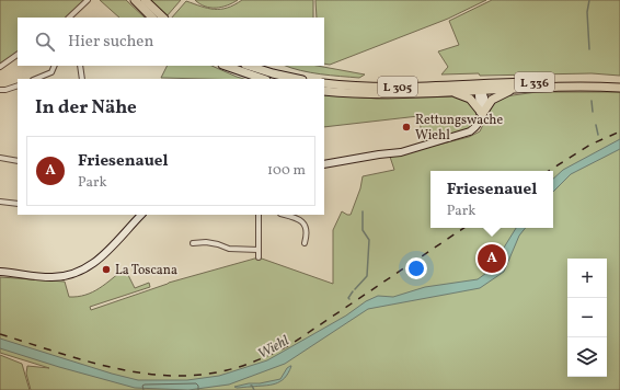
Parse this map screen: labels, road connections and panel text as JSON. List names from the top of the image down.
{
  "streets": {
    "main road": ["L 336", "L 305"]
  },
  "crossings": [
    ["L 336", "L 305"]
  ],
  "water": ["Wiehl"],
  "places": ["Rettungswache Wiehl", "La Toscana"],
  "page": {
    "search": "Hier suchen",
    "heading": "In der Nähe",
    "list": [
      {
        "mark": "A",
        "name": "Friesenauel",
        "note": "Park",
        "value": "100 m"
      }
    ],
    "popup": ["Friesenauel", "Park"],
    "pins": "A",
    "map_buttons": ["+", "−"]
  }
}
